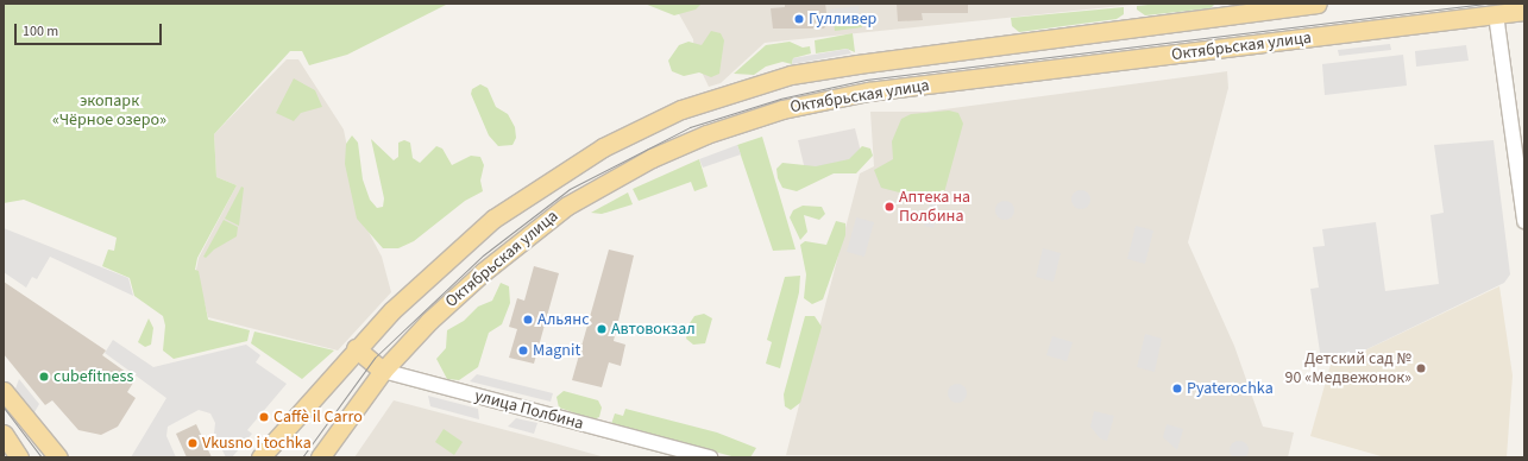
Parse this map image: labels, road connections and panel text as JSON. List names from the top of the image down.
{
  "streets": {
    "main road": ["Октябрьская улица", "улица Полбина"]
  },
  "crossings": [
    ["Октябрьская улица", "улица Полбина"]
  ],
  "parks": ["экопарк «Чёрное озеро»"],
  "places": [
    "Гулливер",
    "Аптека на Полбина",
    "Альянс",
    "Автовокзал",
    "Magnit",
    "Детский сад № 90 «Медвежонок»",
    "cubefitness",
    "Pyaterochka",
    "Caffè il Carro",
    "Vkusno i tochka"
  ],
  "scale_bar": "100 m"
}
